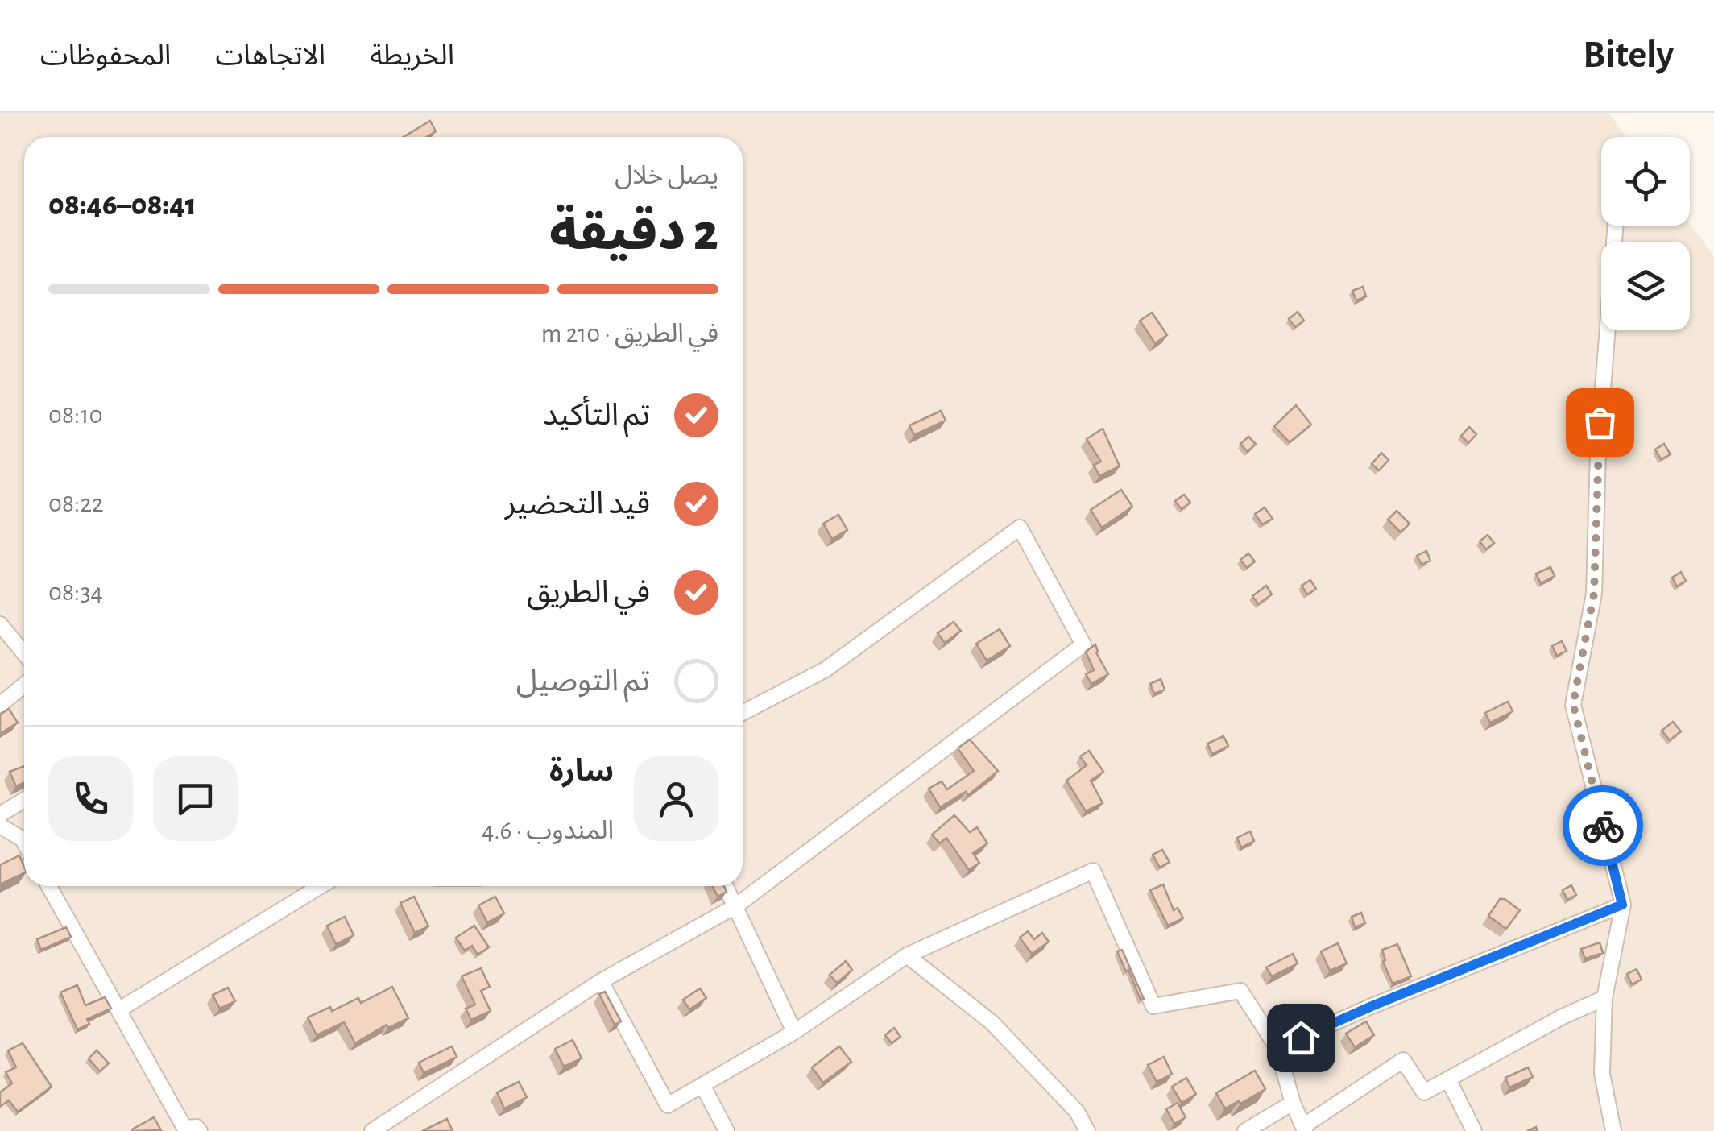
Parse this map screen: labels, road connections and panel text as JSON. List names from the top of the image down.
{
  "page": {
    "header": "Bitely",
    "nav": ["الخريطة", "الاتجاهات", "المحفوظات"],
    "heading": ["2 دقيقة", "يصل خلال", "08:41–08:46"],
    "panel": ["سارة", "المندوب · 4.6"],
    "bar": "في الطريق · 210 m",
    "list": [
      ["تم التأكيد", "08:10"],
      ["قيد التحضير", "08:22"],
      ["في الطريق", "08:34"],
      "تم التوصيل"
    ]
  }
}
